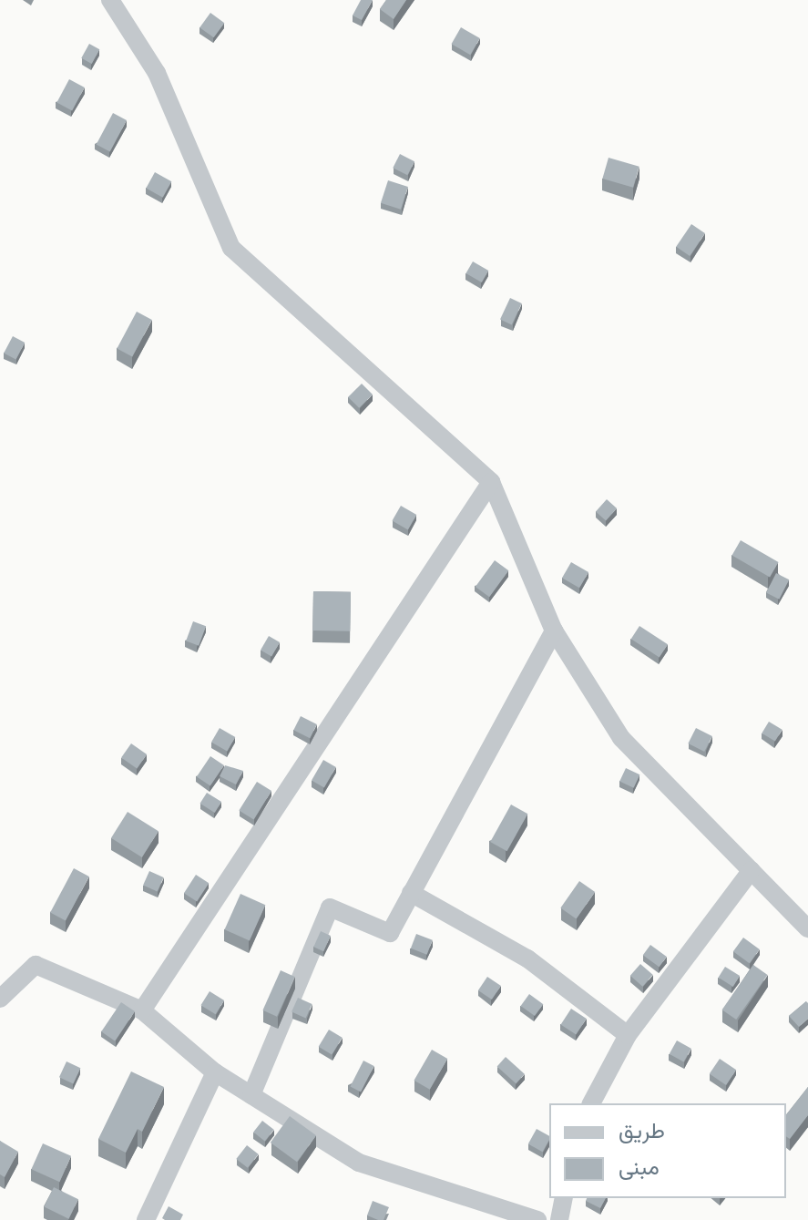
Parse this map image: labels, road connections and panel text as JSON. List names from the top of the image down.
{
  "legend": ["طريق", "مبنى"]
}
